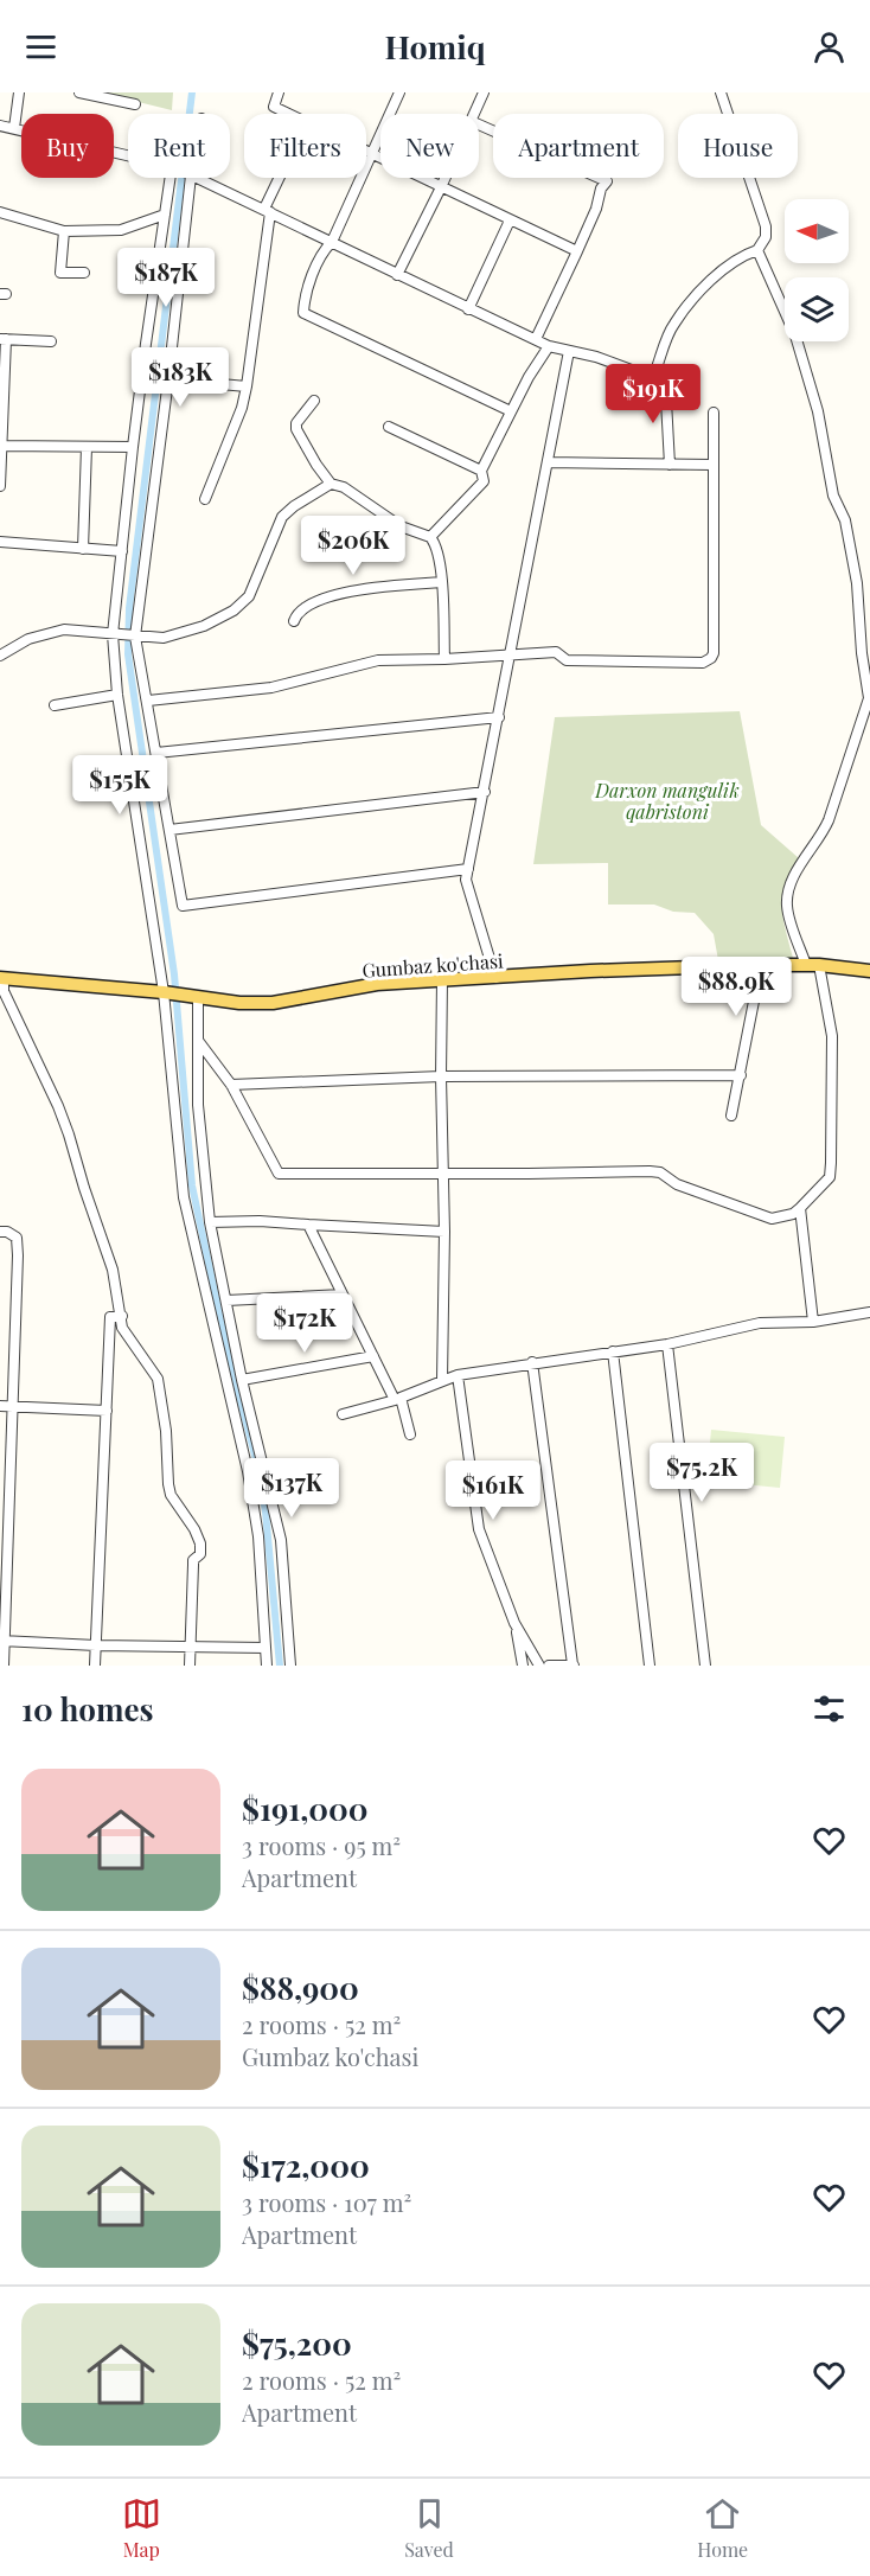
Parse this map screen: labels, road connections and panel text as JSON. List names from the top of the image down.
{
  "streets": {
    "main road": ["Gumbaz ko'chasi"]
  },
  "parks": ["Darxon mangulik qabristoni"],
  "north": "left",
  "page": {
    "header": "Homiq",
    "chip": [
      "Buy",
      "Rent",
      "Filters",
      "New",
      "Apartment",
      "House"
    ],
    "price": [
      "$187K",
      "$183K",
      "$191K",
      "$206K",
      "$155K",
      "$88.9K",
      "$172K",
      "$75.2K",
      "$137K",
      "$161K"
    ],
    "heading": "10 homes",
    "list": [
      {
        "name": "$191,000",
        "note": "3 rooms · 95 m² · Apartment"
      },
      {
        "name": "$88,900",
        "note": "2 rooms · 52 m² · Gumbaz ko'chasi"
      },
      {
        "name": "$172,000",
        "note": "3 rooms · 107 m² · Apartment"
      },
      {
        "name": "$75,200",
        "note": "2 rooms · 52 m² · Apartment"
      }
    ],
    "tabs": ["Map", "Saved", "Home"]
  }
}
